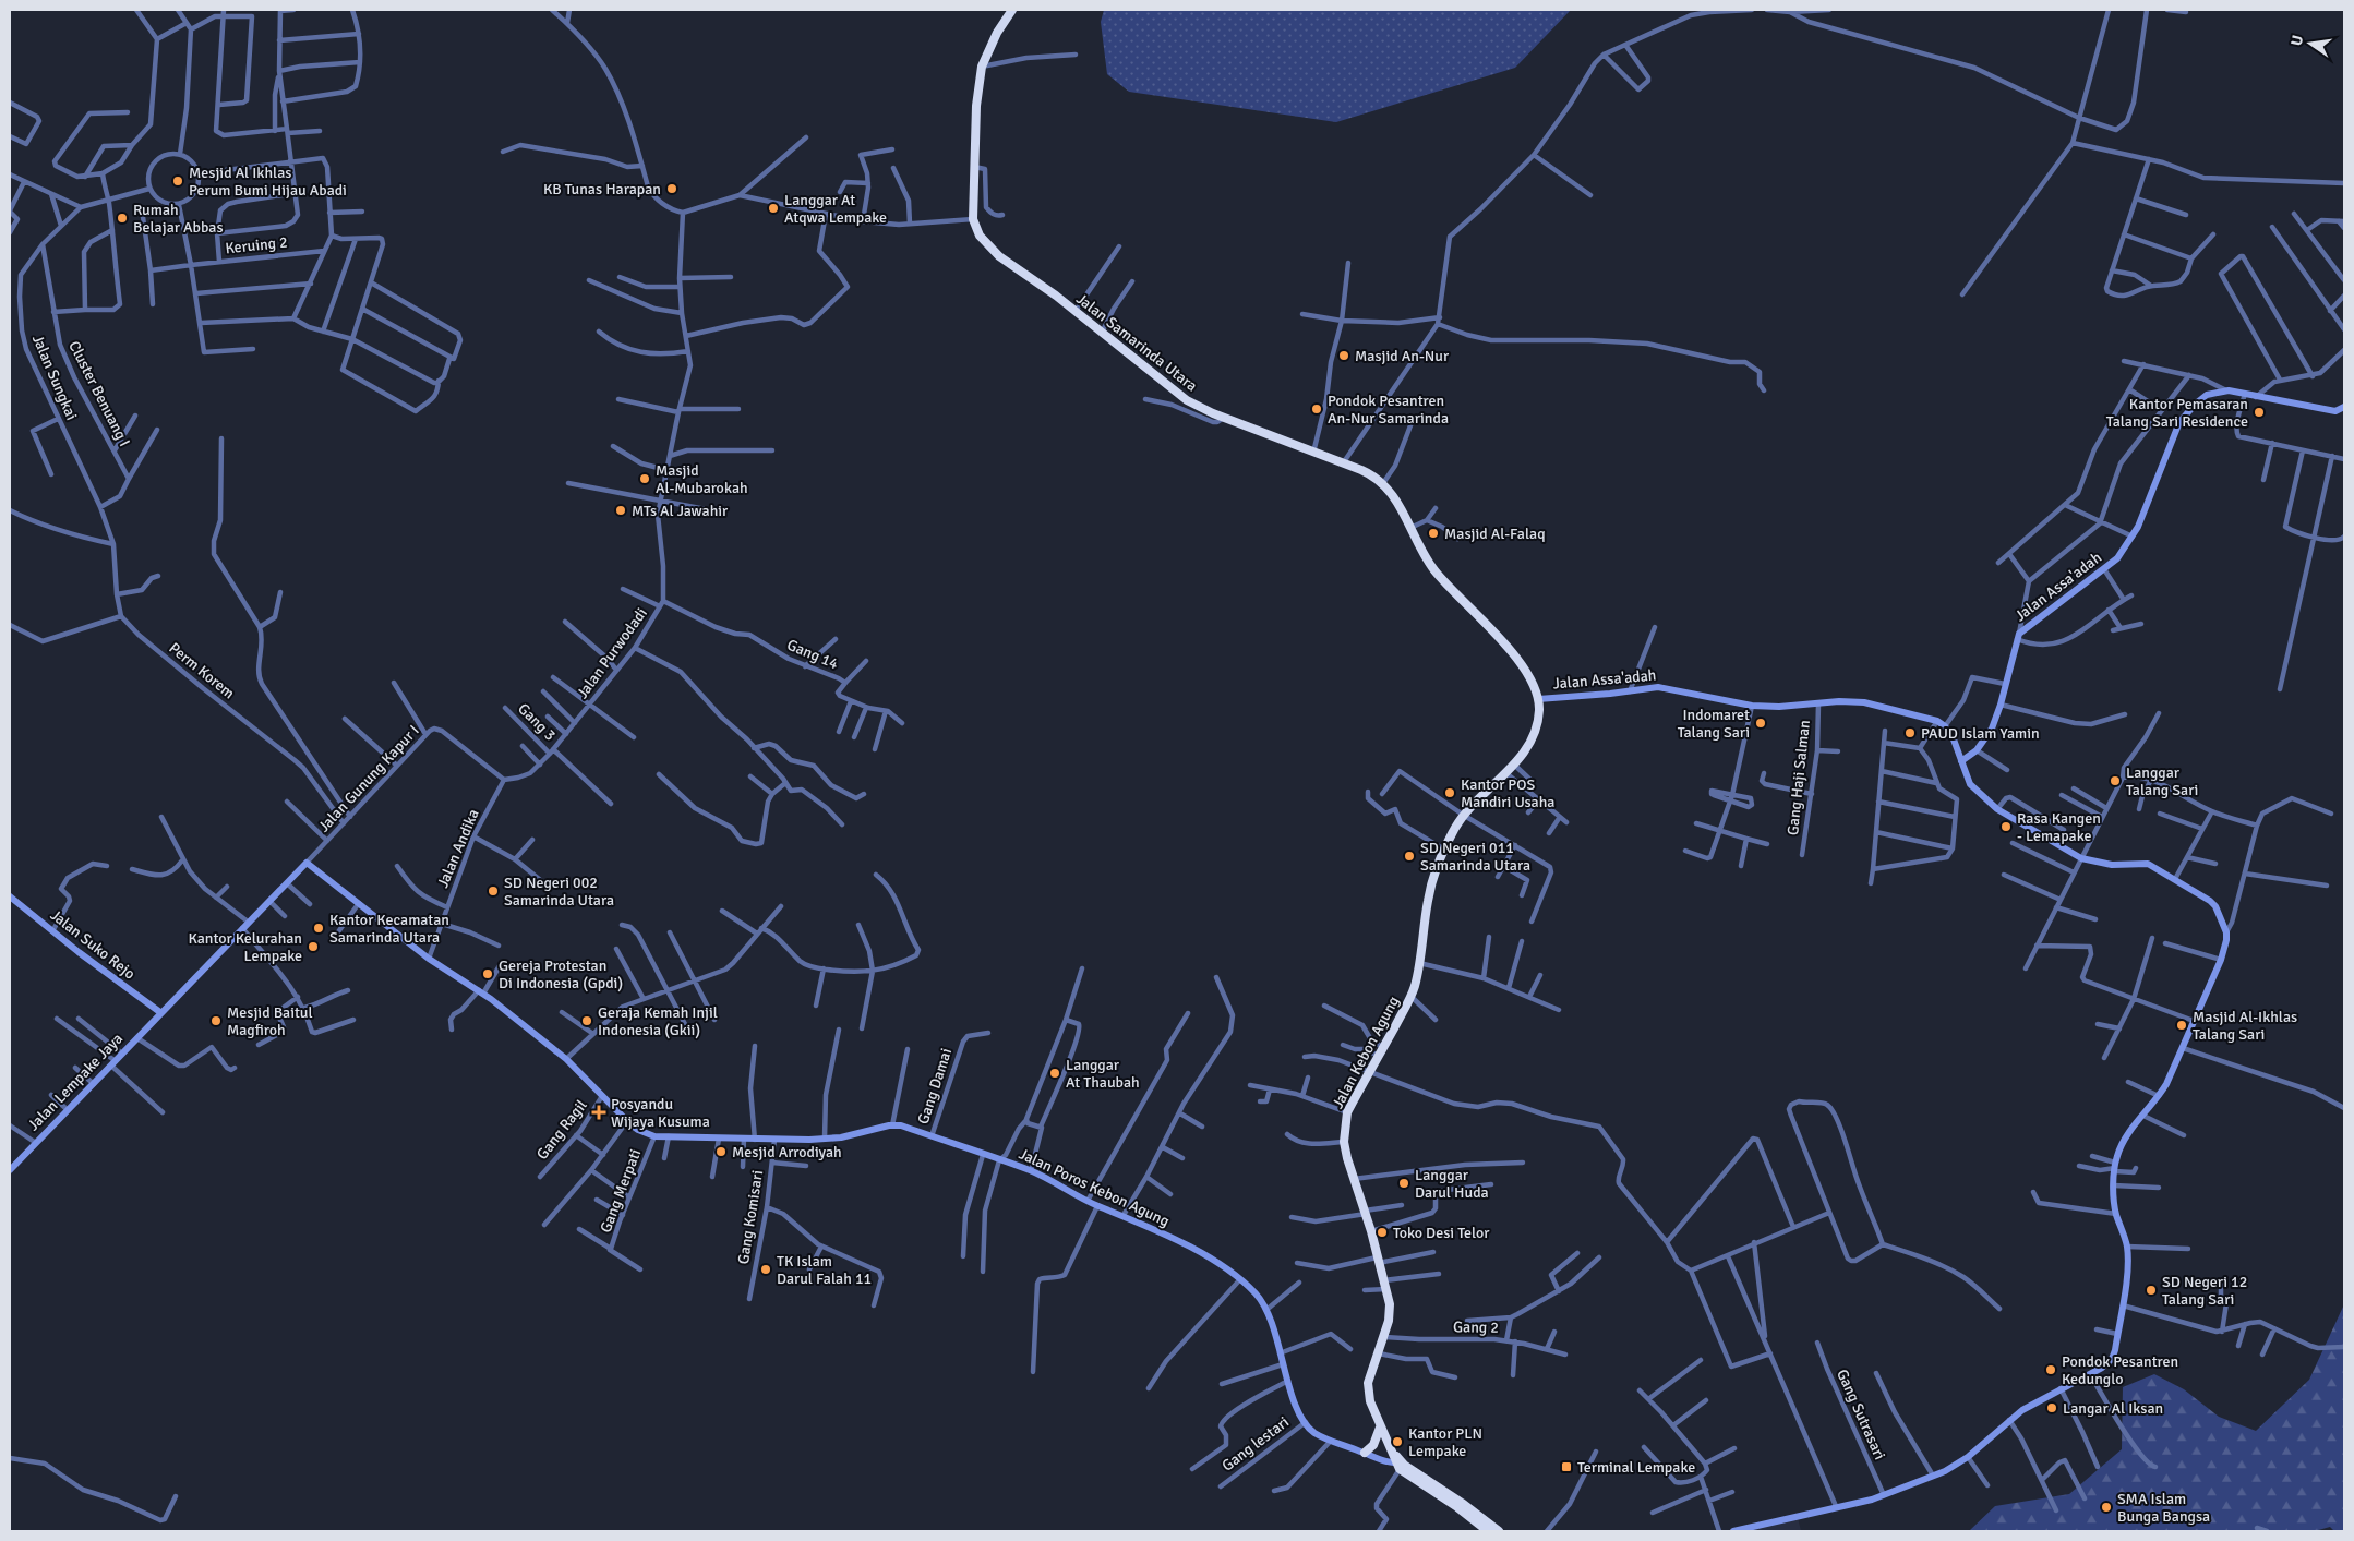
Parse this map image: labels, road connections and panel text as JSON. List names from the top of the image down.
{
  "streets": {
    "highway": ["Jalan Samarinda Utara", "Jalan Kebon Agung"],
    "street": [
      "Keruing 2",
      "Jalan Sungkai",
      "Cluster Benuang I",
      "Jalan Assa'adah",
      "Jalan Purwodadi",
      "Gang 14",
      "Perm Korem",
      "Gang 3",
      "Gang Haji Salman",
      "Jalan Gunung Kapur I",
      "Jalan Andika",
      "Jalan Suko Rejo",
      "Jalan Lempake Jaya",
      "Gang Damai",
      "Gang Ragil",
      "Jalan Poros Kebon Agung",
      "Gang Merpati",
      "Gang Komisari",
      "Gang 2",
      "Gang Sutrasari",
      "Gang lestari"
    ]
  },
  "crossings": [
    ["Jalan Samarinda Utara", "Jalan Assa'adah"],
    ["Jalan Samarinda Utara", "Jalan Kebon Agung"],
    ["Jalan Sungkai", "Cluster Benuang I"],
    ["Jalan Assa'adah", "Gang Haji Salman"],
    ["Jalan Assa'adah", "Jalan Kebon Agung"],
    ["Jalan Purwodadi", "Gang 14"],
    ["Jalan Purwodadi", "Gang 3"],
    ["Jalan Purwodadi", "Jalan Gunung Kapur I"],
    ["Jalan Purwodadi", "Jalan Andika"],
    ["Perm Korem", "Jalan Gunung Kapur I"],
    ["Jalan Gunung Kapur I", "Jalan Andika"],
    ["Jalan Gunung Kapur I", "Jalan Lempake Jaya"],
    ["Jalan Gunung Kapur I", "Jalan Poros Kebon Agung"],
    ["Jalan Andika", "Jalan Poros Kebon Agung"],
    ["Jalan Suko Rejo", "Jalan Lempake Jaya"],
    ["Jalan Kebon Agung", "Jalan Poros Kebon Agung"],
    ["Jalan Kebon Agung", "Gang 2"],
    ["Jalan Lempake Jaya", "Jalan Poros Kebon Agung"],
    ["Gang Damai", "Jalan Poros Kebon Agung"],
    ["Gang Ragil", "Jalan Poros Kebon Agung"],
    ["Jalan Poros Kebon Agung", "Gang Merpati"],
    ["Jalan Poros Kebon Agung", "Gang Komisari"],
    ["Jalan Poros Kebon Agung", "Gang lestari"]
  ],
  "places": {
    "other": [
      "Mesjid Al Ikhlas Perum Bumi Hijau Abadi",
      "KB Tunas Harapan",
      "Langgar At Atqwa Lempake",
      "Rumah Belajar Abbas",
      "Masjid An-Nur",
      "Pondok Pesantren An-Nur Samarinda",
      "Kantor Pemasaran Talang Sari Residence",
      "Masjid Al-Mubarokah",
      "MTs Al Jawahir",
      "Masjid Al-Falaq",
      "Indomaret Talang Sari",
      "PAUD Islam Yamin",
      "Langgar Talang Sari",
      "Kantor POS Mandiri Usaha",
      "Rasa Kangen - Lemapake",
      "SD Negeri 011 Samarinda Utara",
      "SD Negeri 002 Samarinda Utara",
      "Kantor Kecamatan Samarinda Utara",
      "Kantor Kelurahan Lempake",
      "Gereja Protestan Di Indonesia (Gpdi)",
      "Mesjid Baitul Magfiroh",
      "Geraja Kemah Injil Indonesia (Gkii)",
      "Masjid Al-Ikhlas Talang Sari",
      "Langgar At Thaubah",
      "Mesjid Arrodiyah",
      "Langgar Darul Huda",
      "Toko Desi Telor",
      "TK Islam Darul Falah 11",
      "SD Negeri 12 Talang Sari",
      "Pondok Pesantren Kedunglo",
      "Langar Al Iksan",
      "Kantor PLN Lempake",
      "SMA Islam Bunga Bangsa"
    ],
    "health": ["Posyandu Wijaya Kusuma"],
    "transit": ["Terminal Lempake"]
  },
  "north": "left"
}
